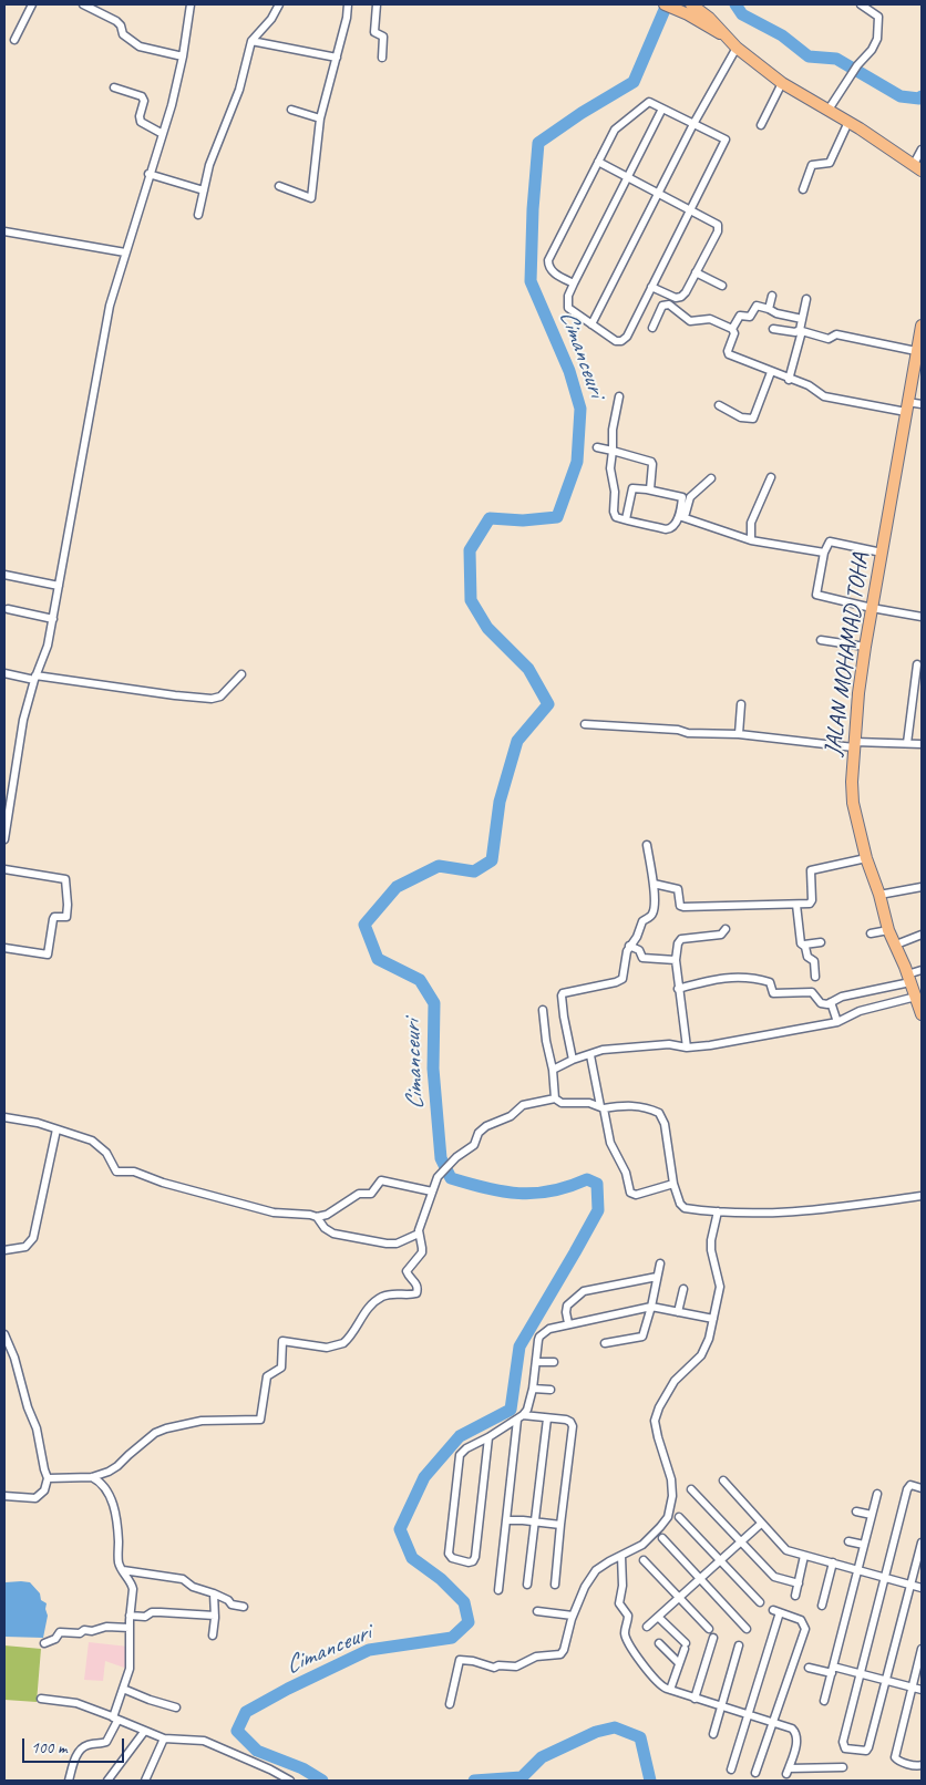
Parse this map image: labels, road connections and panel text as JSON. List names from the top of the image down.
{
  "streets": {
    "main road": ["JALAN MOHAMAD TOHA"]
  },
  "water": ["Cimanceuri"],
  "scale_bar": "100 m"
}
